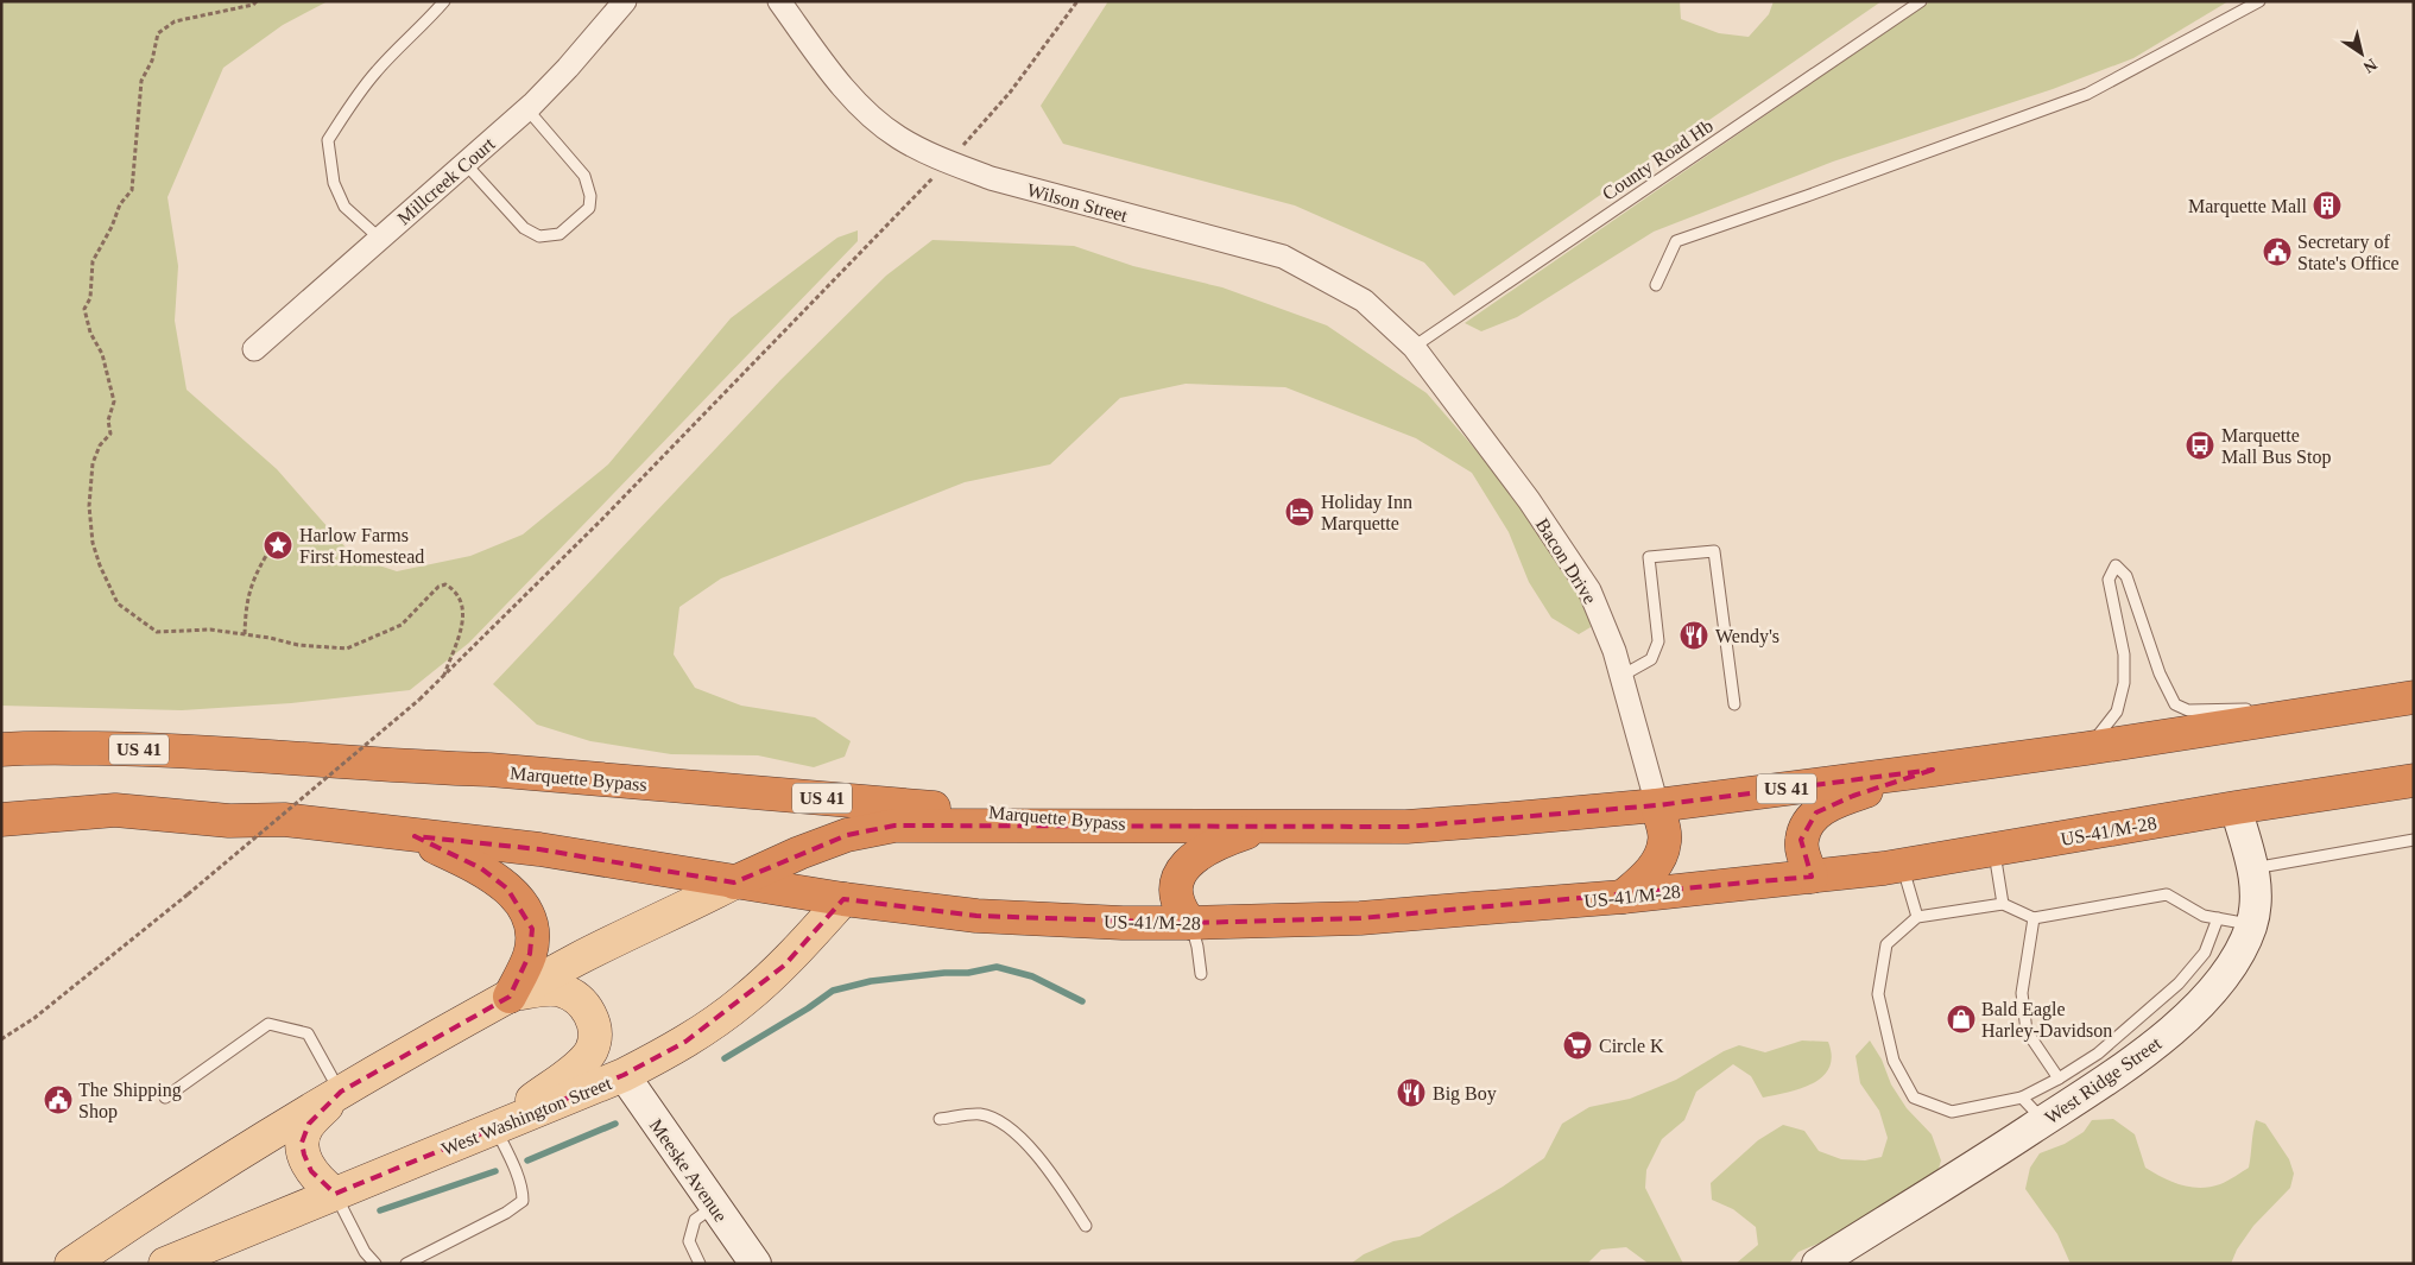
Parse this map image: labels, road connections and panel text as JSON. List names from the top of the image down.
{
  "streets": {
    "highway": ["US 41", "Marquette Bypass", "US-41/M-28"],
    "main road": ["West Washington Street"],
    "street": [
      "Millcreek Court",
      "Wilson Street",
      "Bacon Drive",
      "West Ridge Street",
      "Meeske Avenue"
    ],
    "lane": ["County Road Hb"]
  },
  "crossings": [
    ["County Road Hb", "Wilson Street"],
    ["County Road Hb", "Bacon Drive"],
    ["Wilson Street", "Bacon Drive"],
    ["Bacon Drive", "US 41"],
    ["US 41", "Marquette Bypass"],
    ["US-41/M-28", "West Ridge Street"],
    ["US-41/M-28", "West Washington Street"],
    ["West Washington Street", "Meeske Avenue"]
  ],
  "places": {
    "building": ["Marquette Mall"],
    "public building": ["Secretary of State's Office", "The Shipping Shop"],
    "bus stop": ["Marquette Mall Bus Stop"],
    "hotel": ["Holiday Inn Marquette"],
    "place": ["Harlow Farms First Homestead"],
    "restaurant": ["Wendy's", "Big Boy"],
    "shop": ["Bald Eagle Harley-Davidson"],
    "supermarket": ["Circle K"]
  },
  "north": "bottom right"
}
